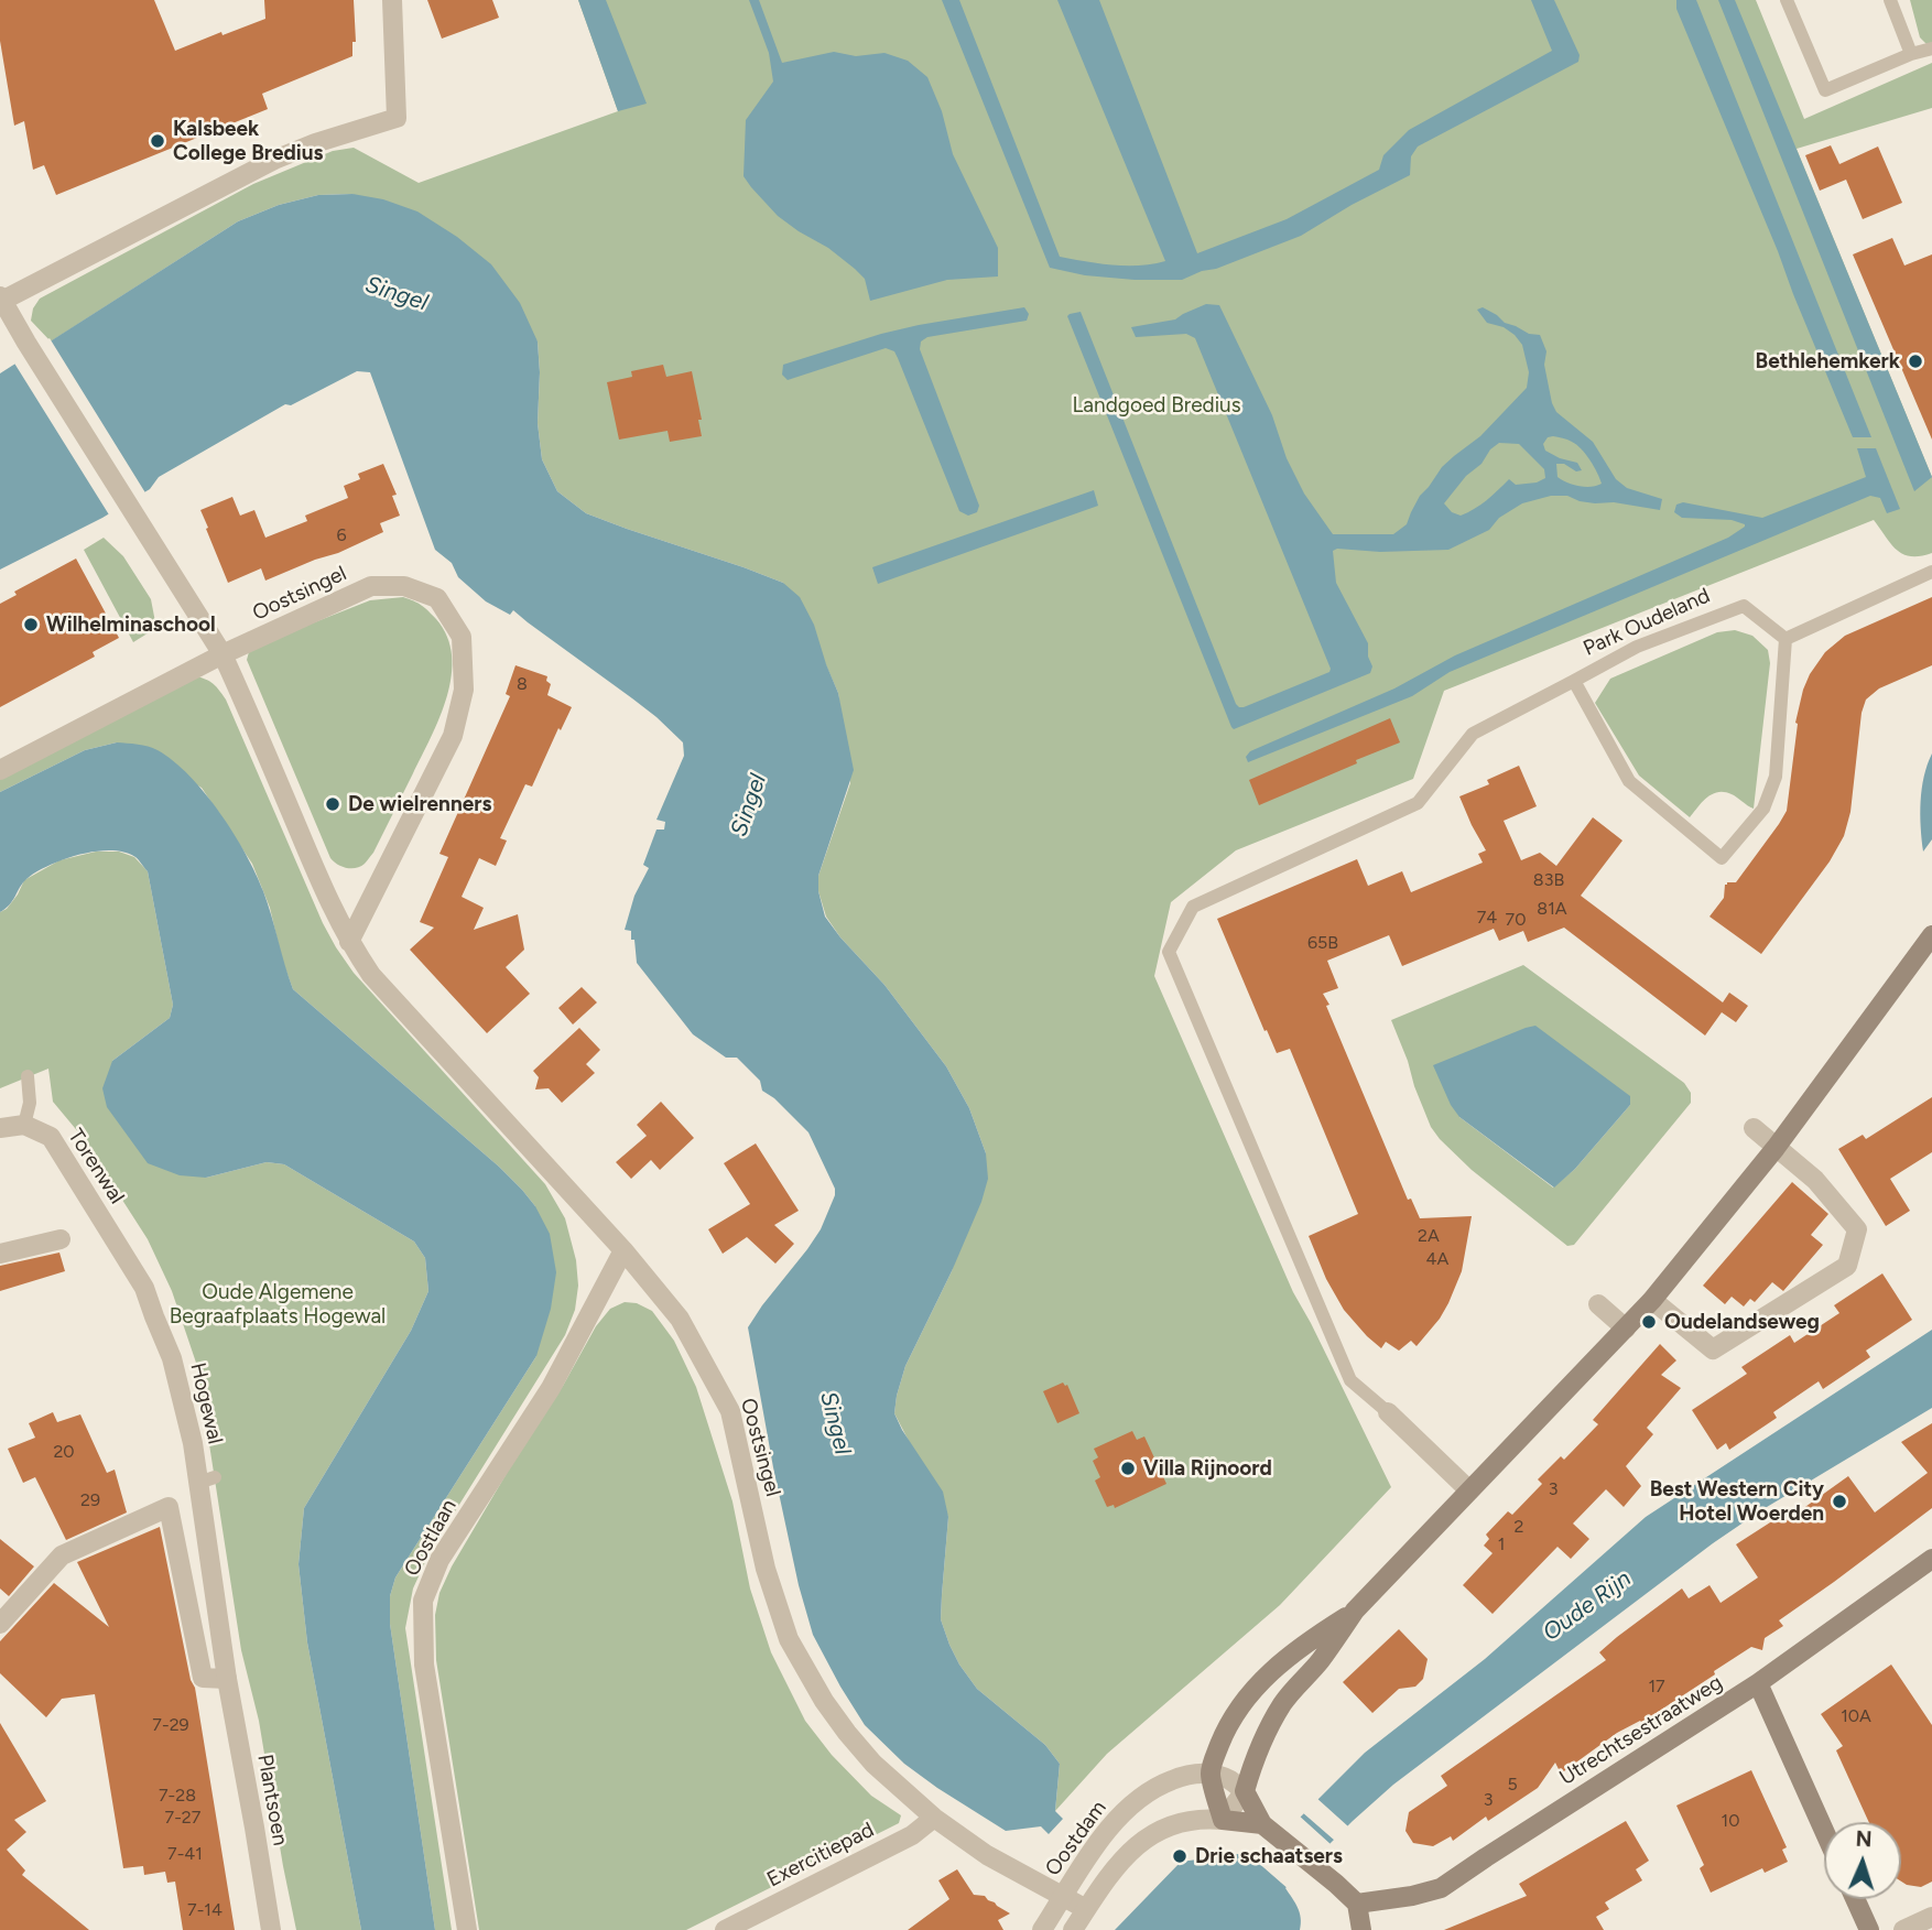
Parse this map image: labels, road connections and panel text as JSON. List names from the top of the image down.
{
  "streets": {
    "main road": ["Utrechtsestraatweg"],
    "street": [
      "Oostsingel",
      "Torenwal",
      "Hogewal",
      "Oostlaan",
      "Plantsoen",
      "Oostdam",
      "Exercitiepad"
    ],
    "lane": ["Park Oudeland"]
  },
  "crossings": [
    ["Oostsingel", "Oostlaan"],
    ["Oostsingel", "Oostdam"],
    ["Oostsingel", "Exercitiepad"],
    ["Torenwal", "Hogewal"],
    ["Hogewal", "Plantsoen"]
  ],
  "water": ["Singel", "Oude Rijn"],
  "parks": ["Landgoed Bredius", "Oude Algemene Begraafplaats Hogewal"],
  "places": [
    "Kalsbeek College Bredius",
    "Bethlehemkerk",
    "Wilhelminaschool",
    "De wielrenners",
    "Oudelandseweg",
    "Villa Rijnoord",
    "Best Western City Hotel Woerden",
    "Drie schaatsers"
  ],
  "house_numbers": [
    "6",
    "8",
    "83B",
    "81A",
    "74",
    "70",
    "65B",
    "2A",
    "4A",
    "20",
    "3",
    "29",
    "2",
    "1",
    "17",
    "10A",
    "7-29",
    "5",
    "7-28",
    "3",
    "7-27",
    "10",
    "7-41",
    "7-14"
  ],
  "north": "top"
}
